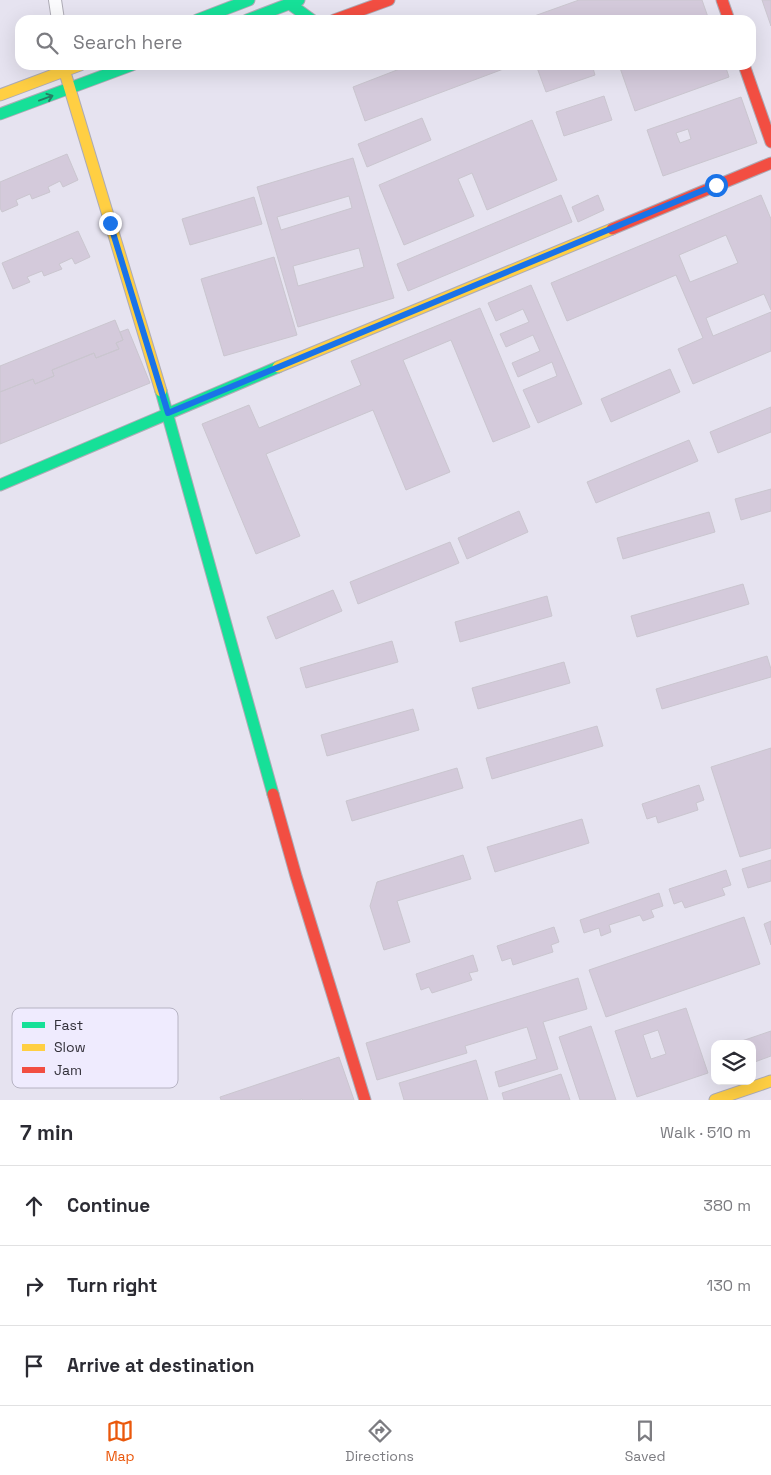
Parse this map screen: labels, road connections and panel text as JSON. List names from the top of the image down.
{
  "legend": ["Fast", "Slow", "Jam"],
  "page": {
    "search": "Search here",
    "heading": ["7 min", "Walk · 510 m"],
    "list": [
      ["Continue", "380 m"],
      ["Turn right", "130 m"],
      "Arrive at destination"
    ],
    "nav": ["Map", "Directions", "Saved"]
  }
}
